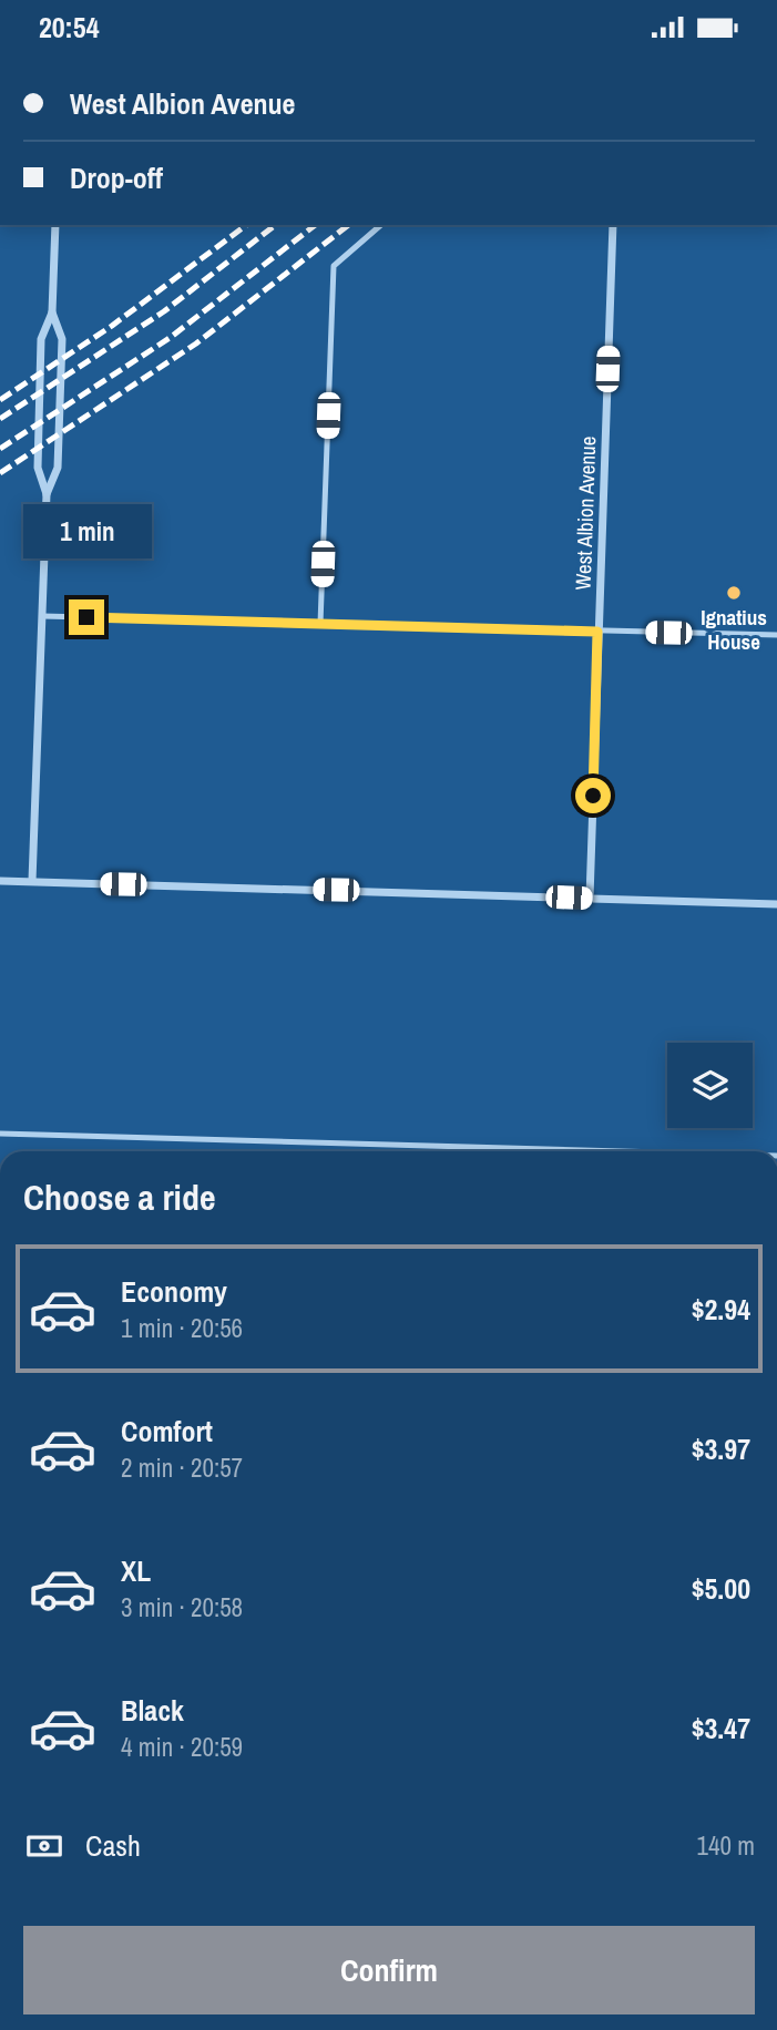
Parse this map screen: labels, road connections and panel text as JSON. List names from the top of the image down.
{
  "streets": {
    "street": ["West Albion Avenue"]
  },
  "places": ["Ignatius House"],
  "page": {
    "status": "20:54",
    "banner": ["West Albion Avenue", "Drop-off"],
    "bubble": "1 min",
    "heading": "Choose a ride",
    "list": [
      {
        "name": "Economy",
        "note": "1 min · 20:56",
        "value": "$2.94"
      },
      {
        "name": "Comfort",
        "note": "2 min · 20:57",
        "value": "$3.97"
      },
      {
        "name": "XL",
        "note": "3 min · 20:58",
        "value": "$5.00"
      },
      {
        "name": "Black",
        "note": "4 min · 20:59",
        "value": "$3.47"
      }
    ],
    "pay": ["Cash", "140 m"],
    "buttons": "Confirm"
  }
}
